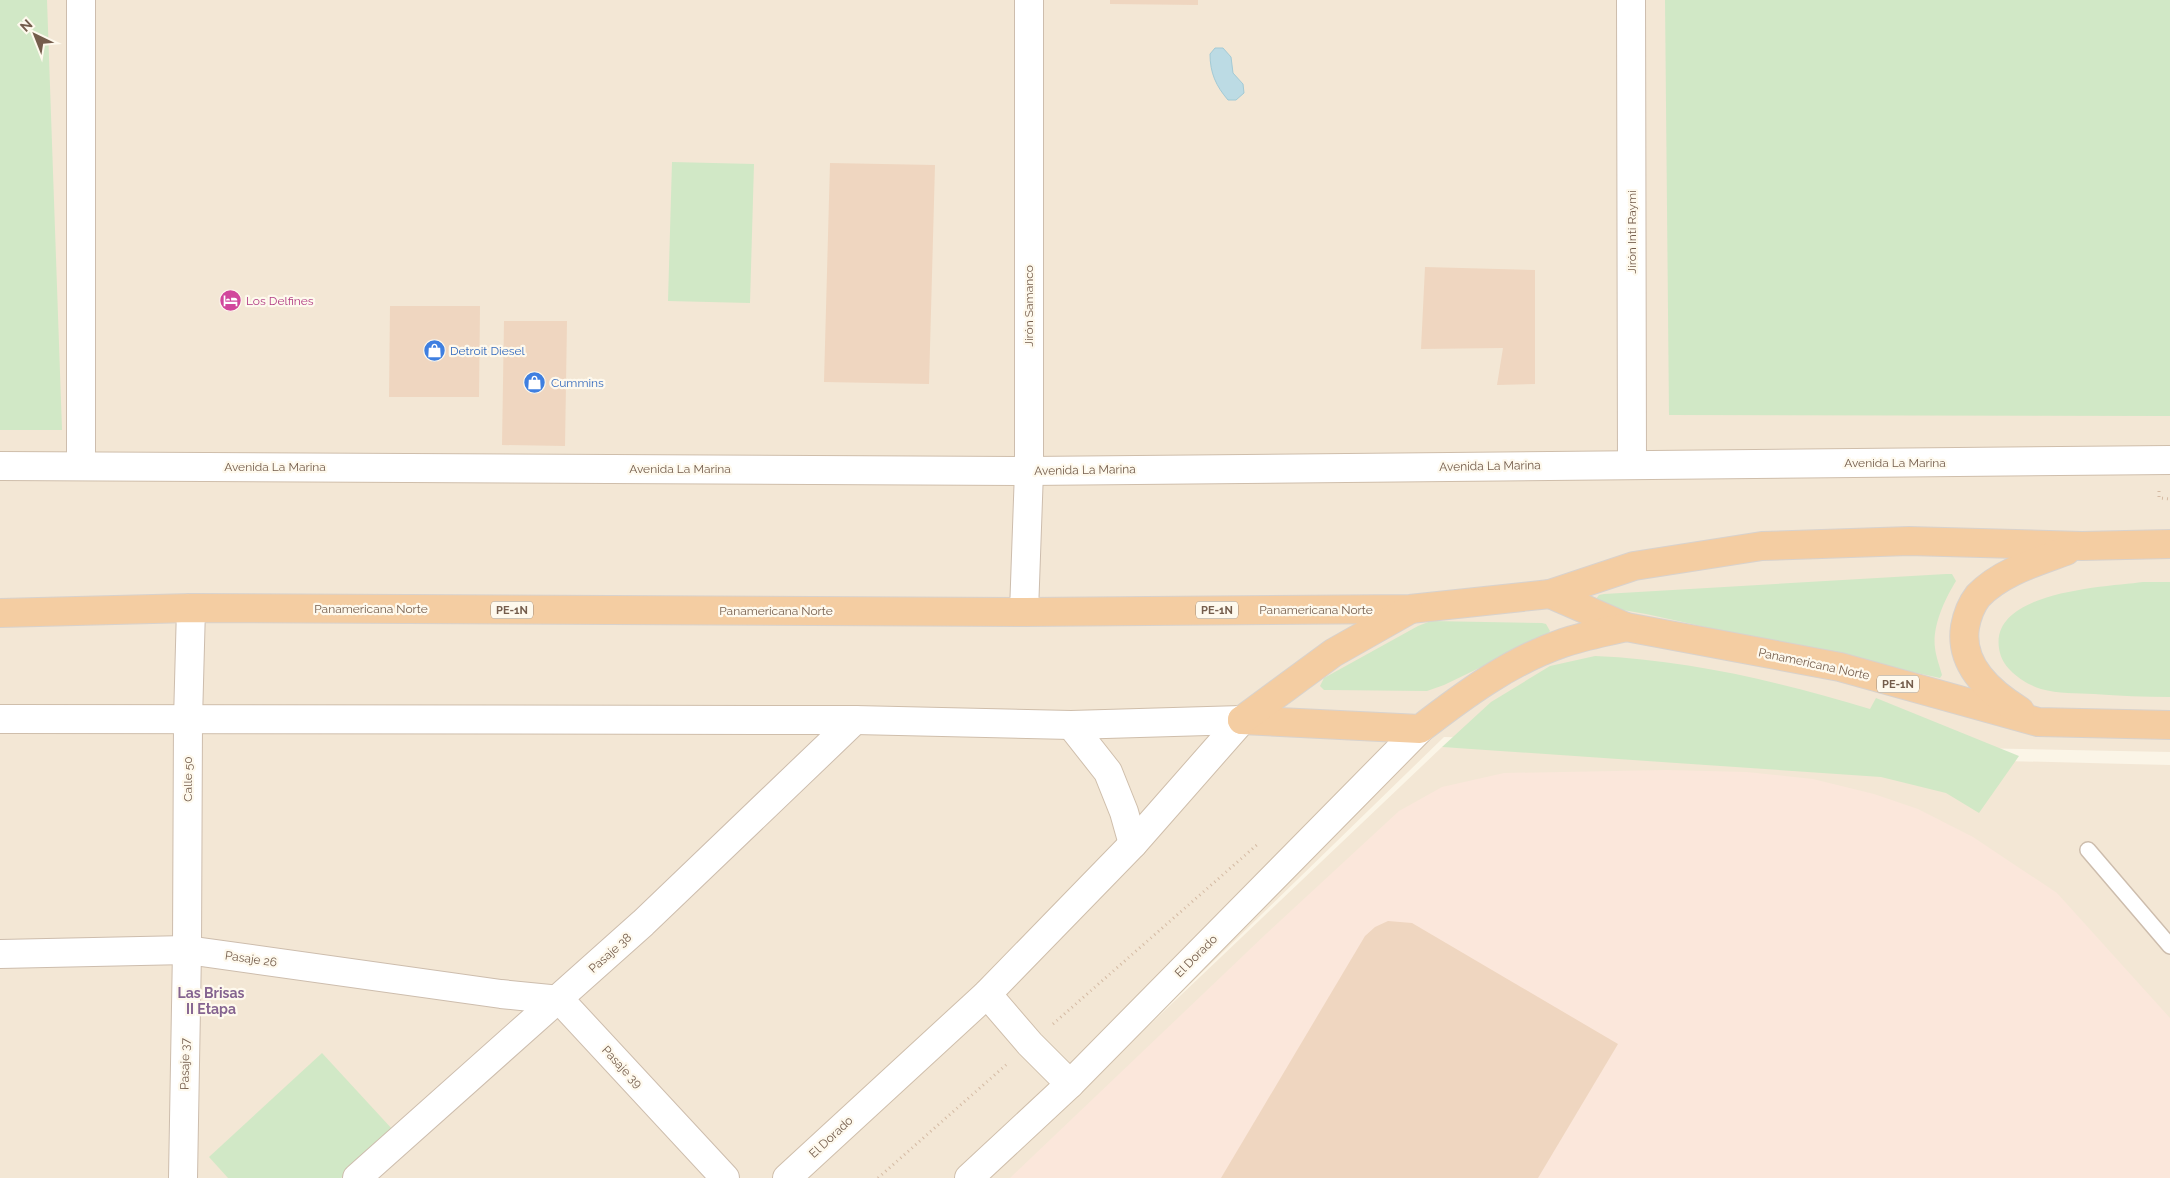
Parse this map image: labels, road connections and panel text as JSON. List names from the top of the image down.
{
  "streets": {
    "highway": ["Panamericana Norte", "PE-1N"],
    "main road": [
      "Jirón Inti Raymi",
      "Jirón Samanco",
      "Avenida La Marina",
      "Calle 50",
      "Pasaje 38",
      "El Dorado",
      "Pasaje 26",
      "Pasaje 37",
      "Pasaje 39"
    ]
  },
  "crossings": [
    ["Jirón Inti Raymi", "Avenida La Marina"],
    ["Jirón Samanco", "Avenida La Marina"],
    ["Jirón Samanco", "Panamericana Norte"],
    ["Panamericana Norte", "Calle 50"],
    ["Calle 50", "Pasaje 26"],
    ["Calle 50", "Pasaje 37"],
    ["Pasaje 38", "Pasaje 26"],
    ["Pasaje 38", "Pasaje 39"],
    ["Pasaje 26", "Pasaje 37"],
    ["Pasaje 26", "Pasaje 39"]
  ],
  "districts": ["Las Brisas II Etapa"],
  "places": {
    "hotel": ["Los Delfines"],
    "shop": ["Detroit Diesel", "Cummins"]
  },
  "north": "top left"
}
